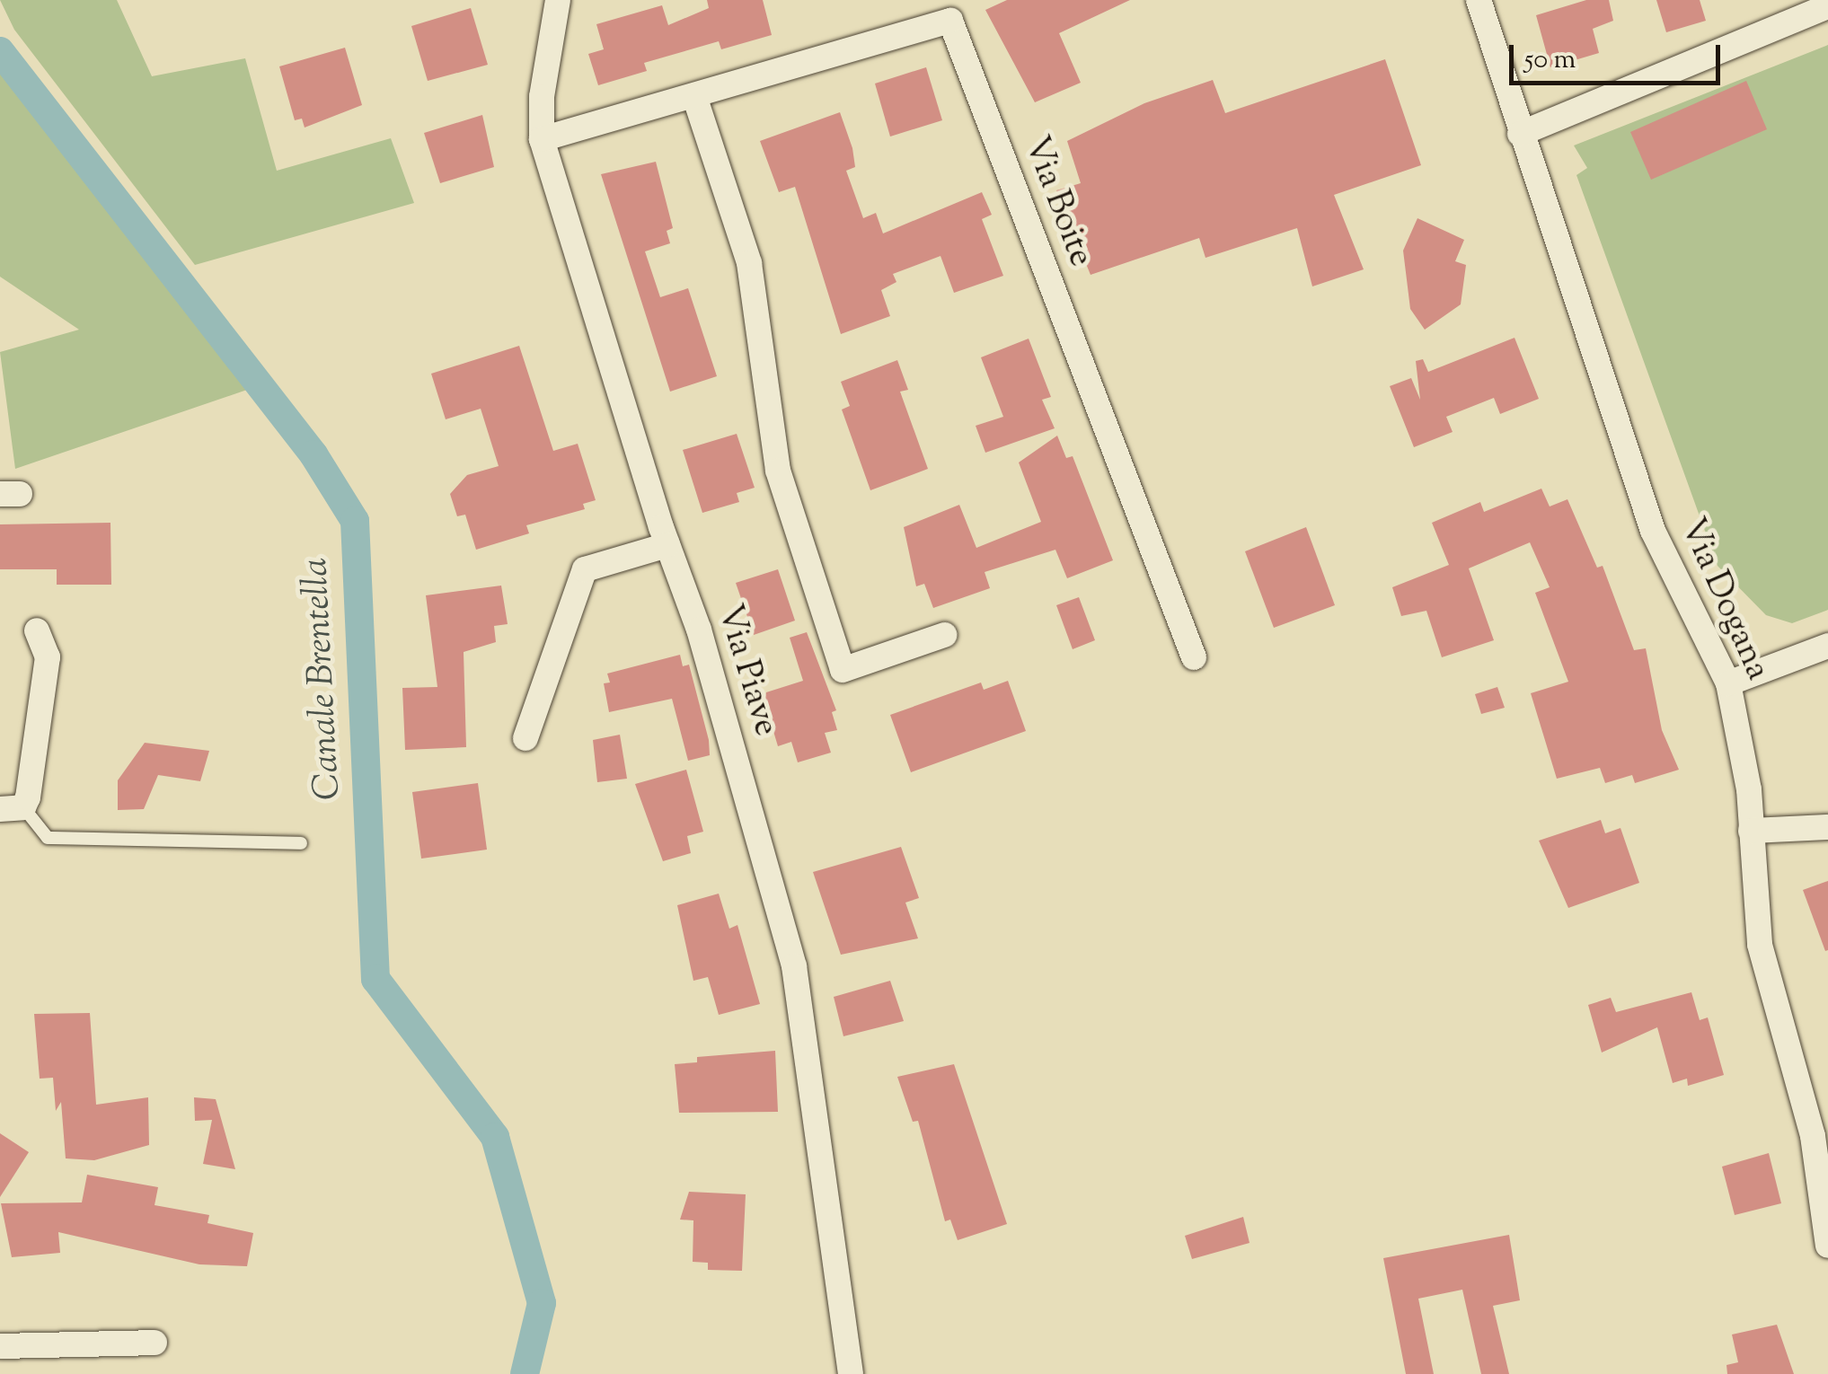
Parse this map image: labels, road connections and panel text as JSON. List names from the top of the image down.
{
  "streets": {
    "street": ["Via Boite", "Via Dogana", "Via Piave"]
  },
  "crossings": [
    ["Via Boite", "Via Piave"]
  ],
  "water": ["Canale Brentella"],
  "scale_bar": "50 m"
}
